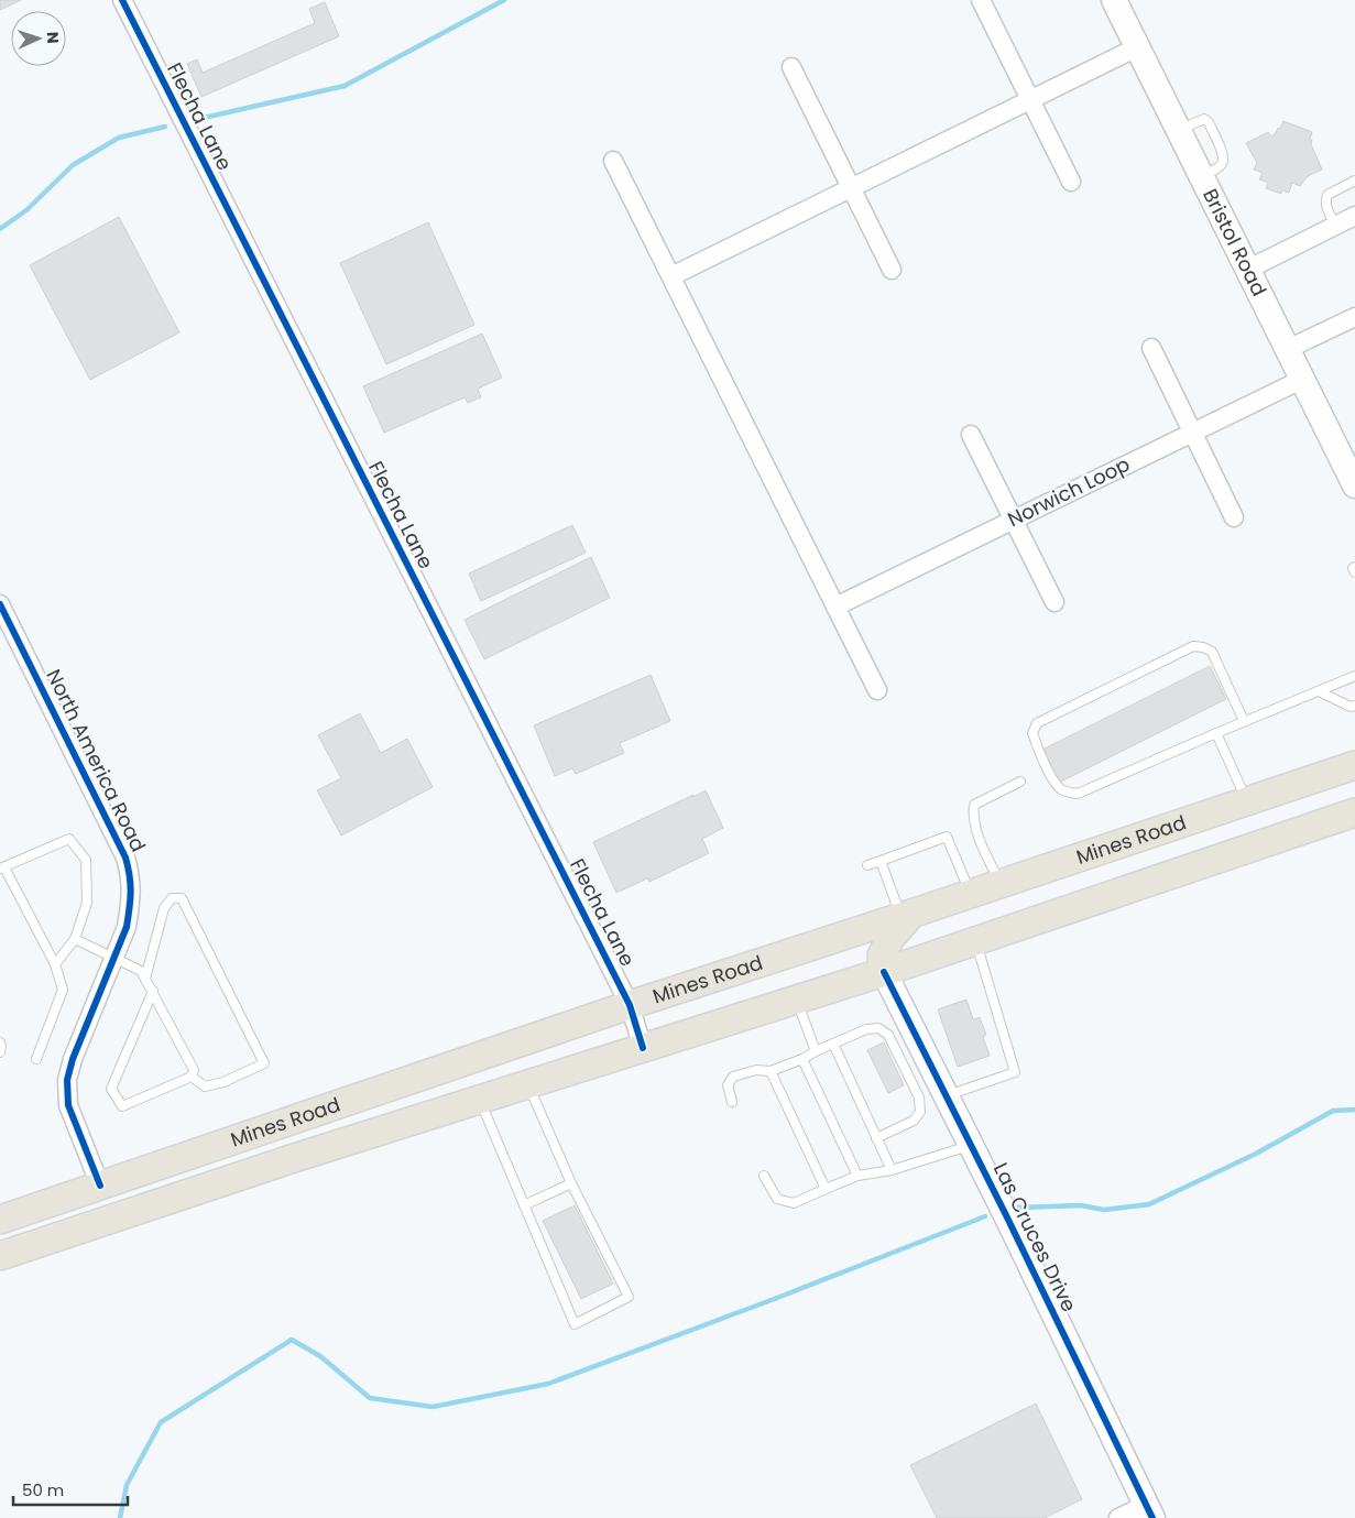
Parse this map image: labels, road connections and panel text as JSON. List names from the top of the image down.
{
  "streets": {
    "main road": ["Mines Road"],
    "street": [
      "Flecha Lane",
      "Bristol Road",
      "Norwich Loop",
      "North America Road",
      "Las Cruces Drive"
    ]
  },
  "crossings": [
    ["Flecha Lane", "Mines Road"],
    ["Bristol Road", "Norwich Loop"],
    ["North America Road", "Mines Road"],
    ["Mines Road", "Las Cruces Drive"]
  ],
  "scale_bar": "50 m",
  "north": "right"
}
